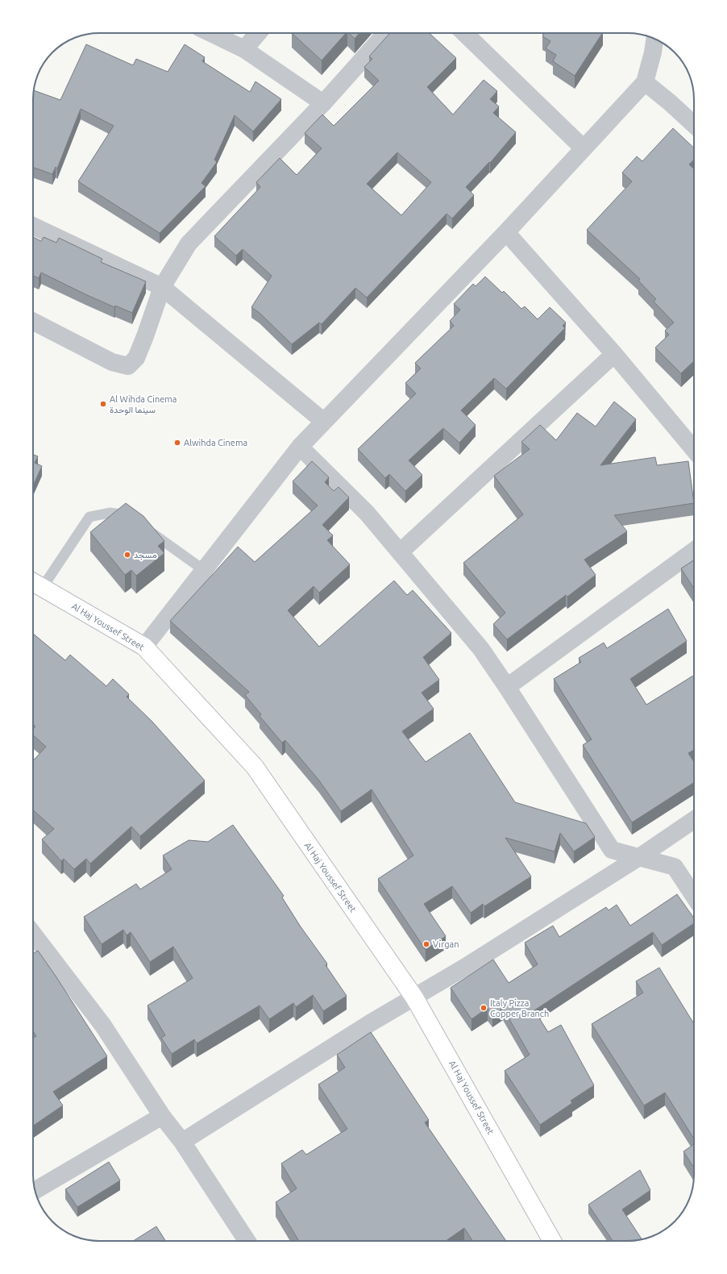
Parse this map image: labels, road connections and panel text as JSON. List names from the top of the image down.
{
  "streets": {
    "main road": ["Al Haj Youssef Street"]
  },
  "places": [
    "Al Wihda Cinema سينما الوحدة",
    "Alwihda Cinema",
    "مسجد",
    "Virgan",
    "Italy Pizza Copper Branch"
  ]
}
